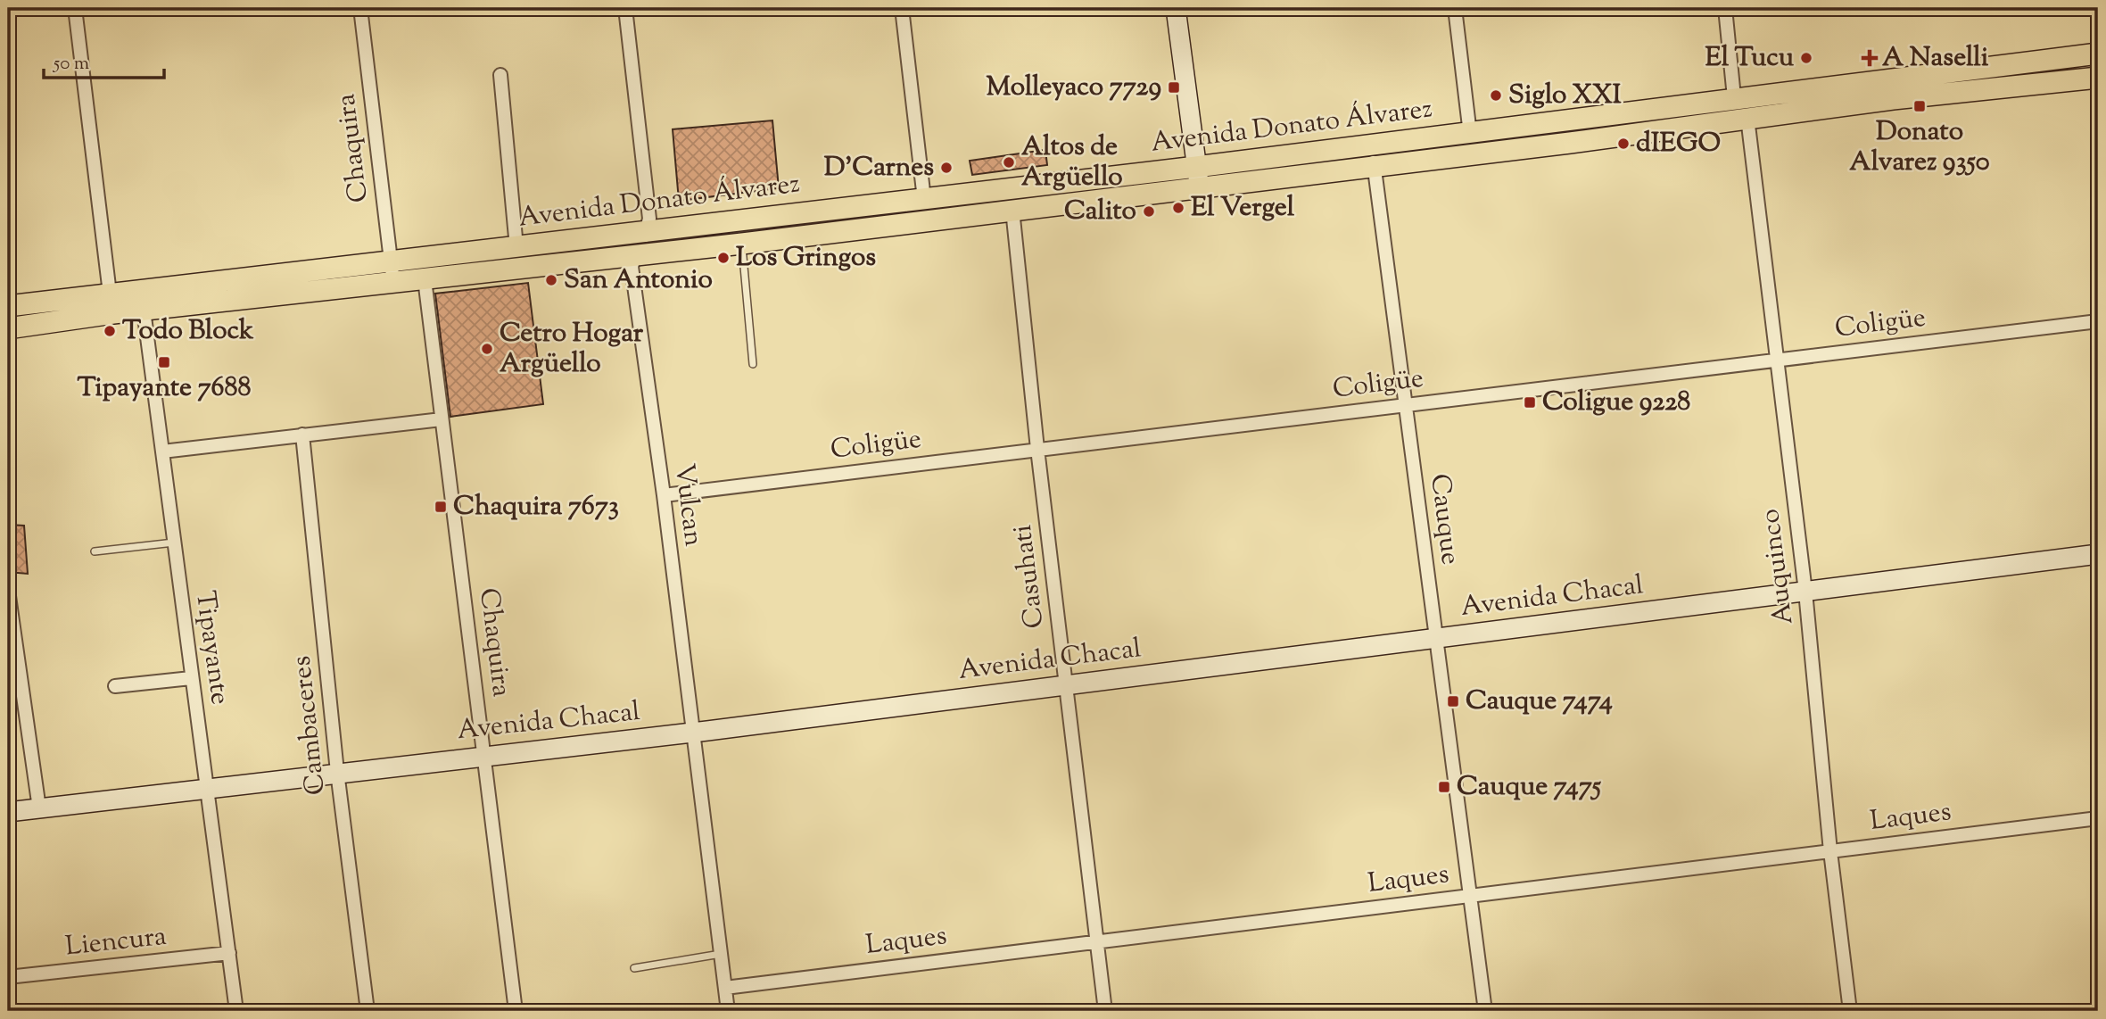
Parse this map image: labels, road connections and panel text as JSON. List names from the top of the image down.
{
  "streets": {
    "main road": ["Avenida Donato Álvarez", "Avenida Chacal"],
    "street": [
      "Chaquira",
      "Coligüe",
      "Vulcan",
      "Cauque",
      "Auquinco",
      "Casuhati",
      "Tipayante",
      "Cambaceres",
      "Laques",
      "Liencura"
    ]
  },
  "crossings": [
    ["Avenida Donato Álvarez", "Chaquira"],
    ["Avenida Donato Álvarez", "Vulcan"],
    ["Avenida Donato Álvarez", "Cauque"],
    ["Avenida Donato Álvarez", "Auquinco"],
    ["Avenida Donato Álvarez", "Casuhati"],
    ["Avenida Donato Álvarez", "Tipayante"],
    ["Chaquira", "Avenida Chacal"],
    ["Coligüe", "Vulcan"],
    ["Coligüe", "Cauque"],
    ["Coligüe", "Auquinco"],
    ["Coligüe", "Casuhati"],
    ["Vulcan", "Avenida Chacal"],
    ["Vulcan", "Laques"],
    ["Cauque", "Avenida Chacal"],
    ["Cauque", "Laques"],
    ["Auquinco", "Avenida Chacal"],
    ["Auquinco", "Laques"],
    ["Casuhati", "Avenida Chacal"],
    ["Casuhati", "Laques"],
    ["Avenida Chacal", "Tipayante"],
    ["Avenida Chacal", "Cambaceres"],
    ["Tipayante", "Liencura"]
  ],
  "places": {
    "other": [
      "El Tucu",
      "Siglo XXI",
      "dIEGO",
      "Altos de Argüello",
      "D'Carnes",
      "El Vergel",
      "Calito",
      "Los Gringos",
      "San Antonio",
      "Todo Block",
      "Cetro Hogar Argüello"
    ],
    "health": ["A Naselli"],
    "transit": [
      "Molleyaco 7729",
      "Donato Alvarez 9350",
      "Tipayante 7688",
      "Coligue 9228",
      "Chaquira 7673",
      "Cauque 7474",
      "Cauque 7475"
    ]
  },
  "scale_bar": "50 m"
}
